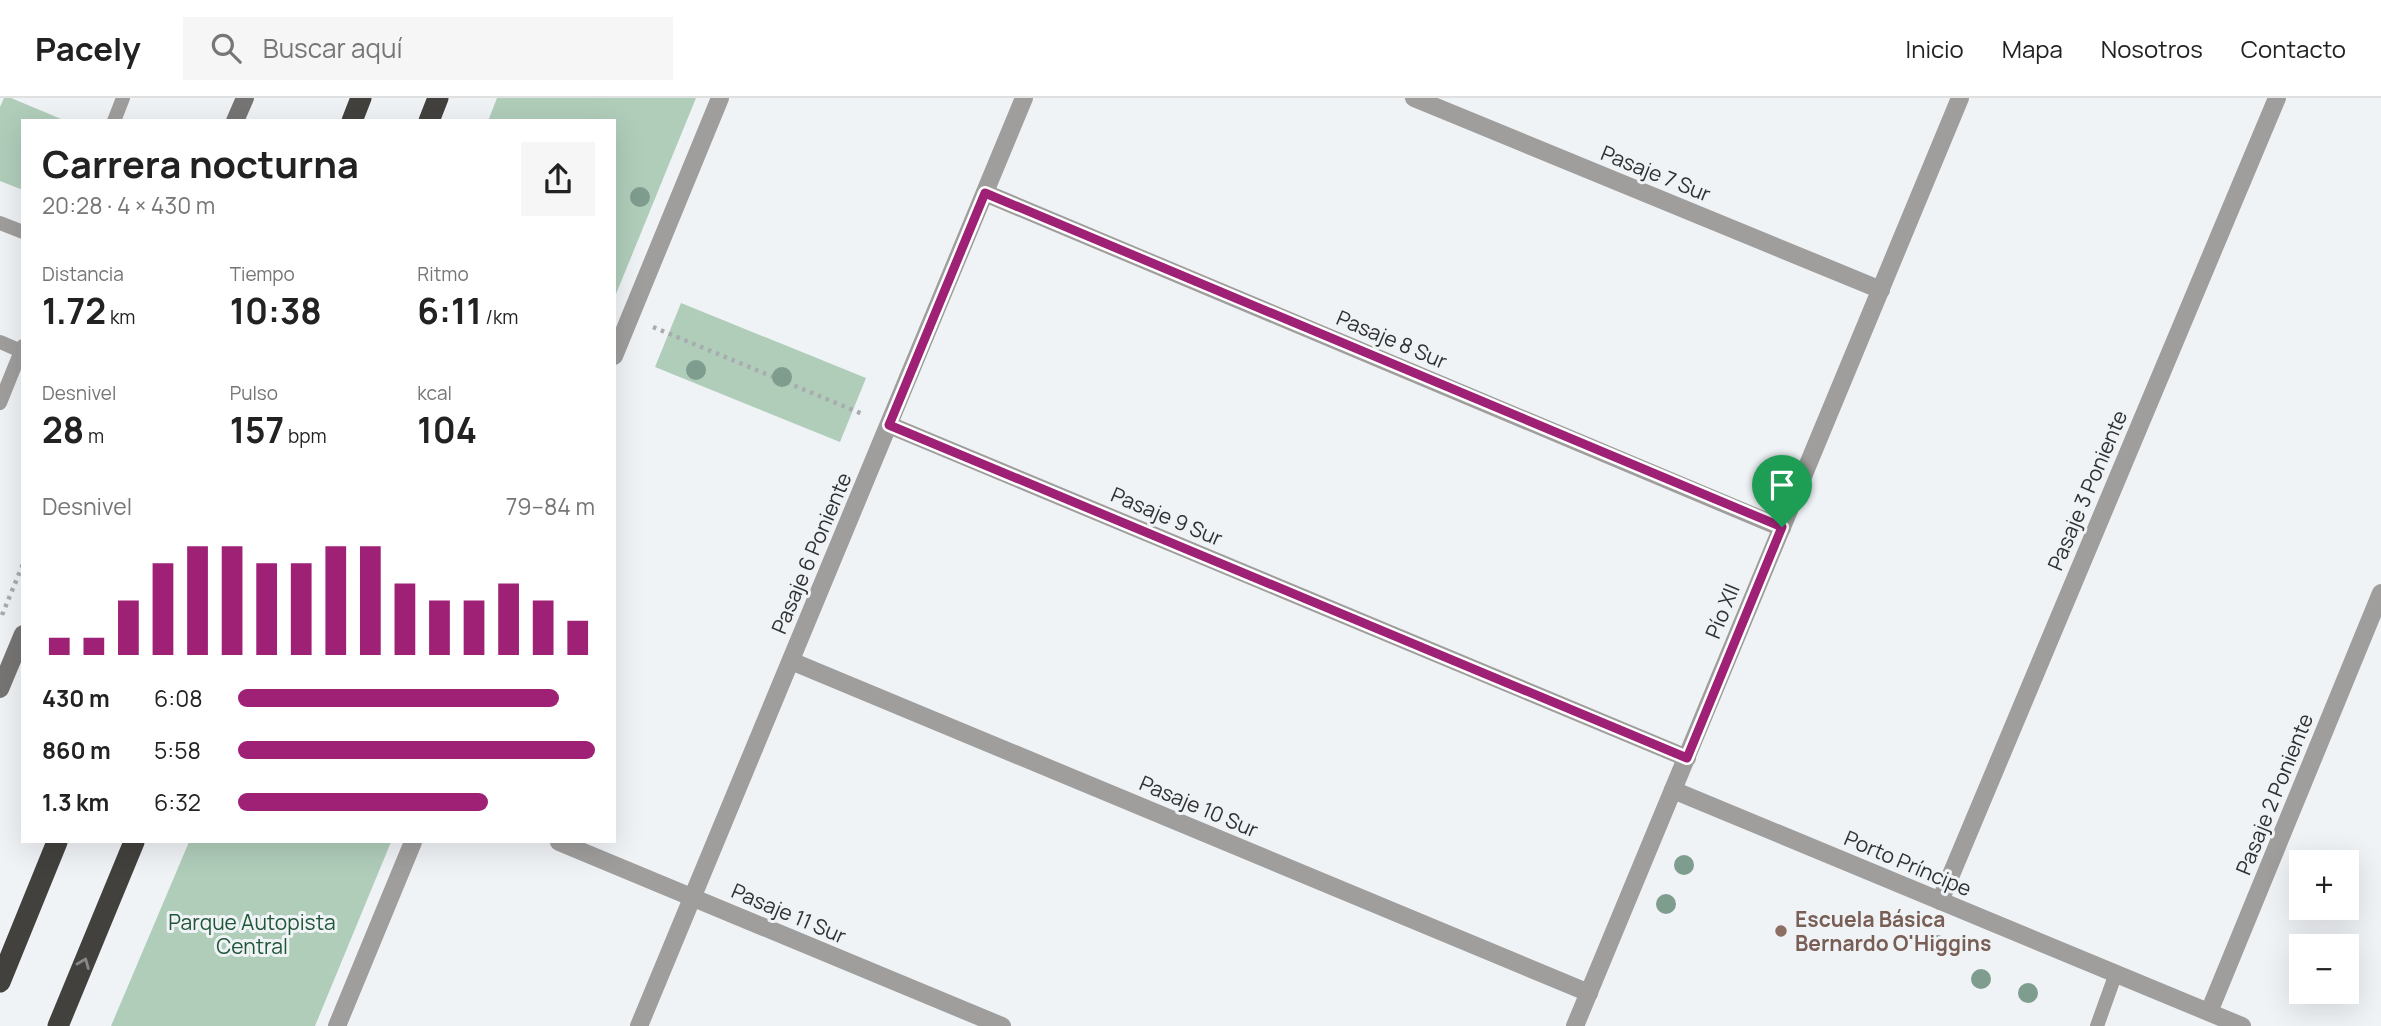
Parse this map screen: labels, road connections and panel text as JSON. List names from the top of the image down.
{
  "streets": {
    "street": [
      "Pasaje 7 Sur",
      "Pasaje 8 Sur",
      "Pasaje 3 Poniente",
      "Pasaje 9 Sur",
      "Pasaje 6 Poniente",
      "Pío XII",
      "Pasaje 2 Poniente",
      "Pasaje 10 Sur",
      "Porto Príncipe",
      "Pasaje 11 Sur"
    ]
  },
  "crossings": [
    ["Pasaje 7 Sur", "Pío XII"],
    ["Pasaje 8 Sur", "Pasaje 6 Poniente"],
    ["Pasaje 8 Sur", "Pío XII"],
    ["Pasaje 3 Poniente", "Porto Príncipe"],
    ["Pasaje 9 Sur", "Pasaje 6 Poniente"],
    ["Pasaje 9 Sur", "Pío XII"],
    ["Pasaje 6 Poniente", "Pasaje 10 Sur"],
    ["Pasaje 6 Poniente", "Pasaje 11 Sur"],
    ["Pío XII", "Pasaje 10 Sur"],
    ["Pío XII", "Porto Príncipe"],
    ["Pasaje 2 Poniente", "Porto Príncipe"]
  ],
  "parks": ["Parque Autopista Central"],
  "places": ["Escuela Básica Bernardo O'Higgins"],
  "page": {
    "header": "Pacely",
    "search": "Buscar aquí",
    "nav": [
      "Inicio",
      "Mapa",
      "Nosotros",
      "Contacto"
    ],
    "heading": ["Carrera nocturna", "20:28 · 4 × 430 m"],
    "stats": [
      ["Distancia", "1.72 km"],
      ["Tiempo", "10:38"],
      ["Ritmo", "6:11 /km"],
      ["Desnivel", "28 m"],
      ["Pulso", "157 bpm"],
      ["kcal", "104"]
    ],
    "chart": ["Desnivel", "79–84 m"],
    "list": [
      {
        "name": "430 m",
        "note": "6:08"
      },
      {
        "name": "860 m",
        "note": "5:58"
      },
      {
        "name": "1.3 km",
        "note": "6:32"
      }
    ],
    "map_buttons": ["+", "−"]
  }
}
